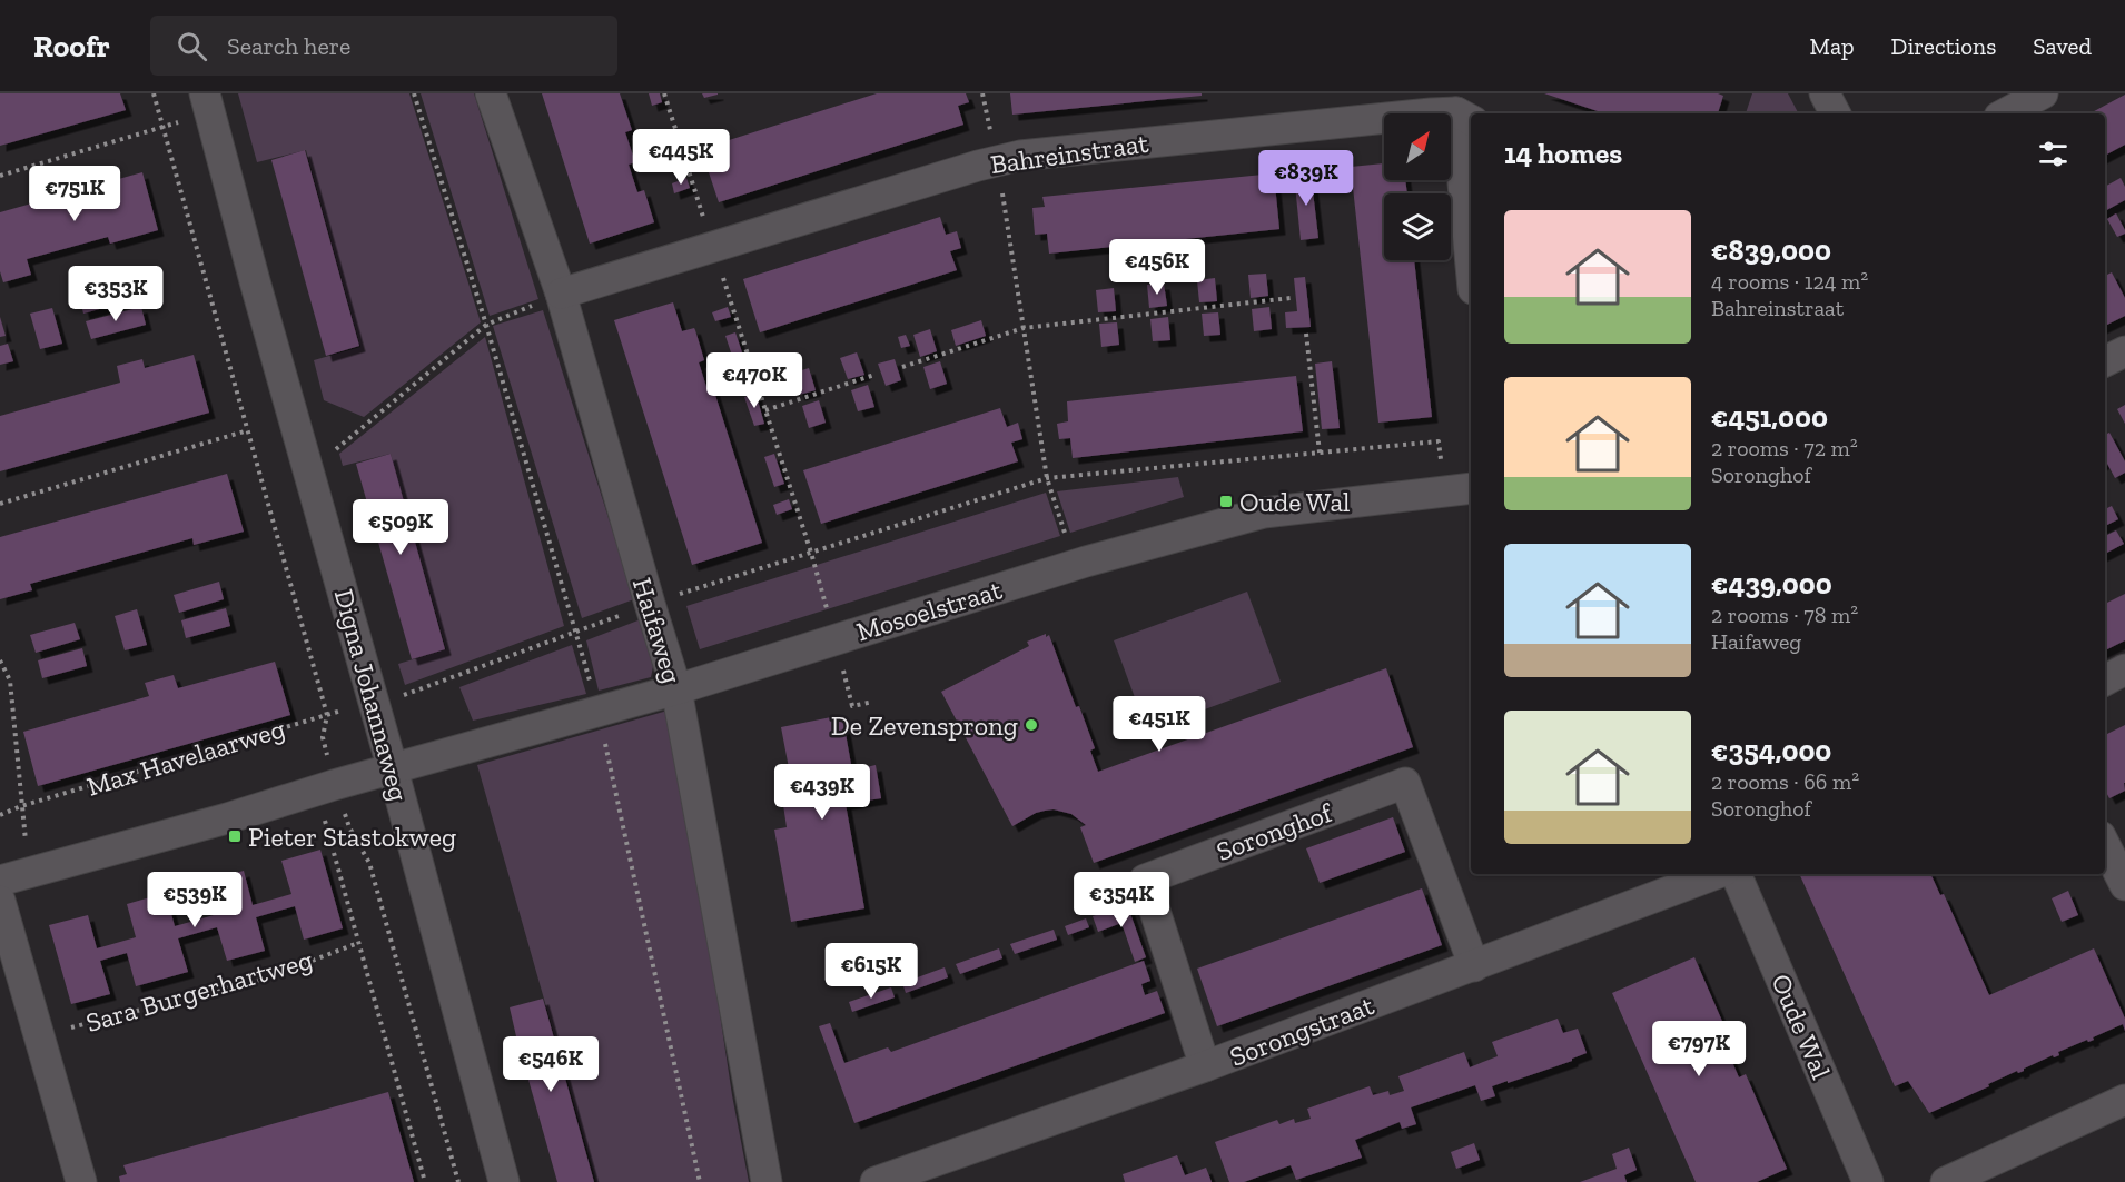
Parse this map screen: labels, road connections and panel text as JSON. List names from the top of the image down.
{
  "streets": {
    "street": [
      "Bahreinstraat",
      "Mosoelstraat",
      "Haifaweg",
      "Digna Johannaweg",
      "Soronghof",
      "Oude Wal",
      "Sorongstraat"
    ],
    "path": ["Max Havelaarweg", "Sara Burgerhartweg"]
  },
  "crossings": [
    ["Bahreinstraat", "Haifaweg"],
    ["Mosoelstraat", "Haifaweg"],
    ["Mosoelstraat", "Digna Johannaweg"],
    ["Digna Johannaweg", "Max Havelaarweg"],
    ["Digna Johannaweg", "Sara Burgerhartweg"],
    ["Soronghof", "Sorongstraat"]
  ],
  "places": {
    "transit": ["Oude Wal", "Pieter Stastokweg"],
    "other": ["De Zevensprong"]
  },
  "north": "top right",
  "page": {
    "header": "Roofr",
    "search": "Search here",
    "nav": ["Map", "Directions", "Saved"],
    "heading": "14 homes",
    "price": [
      "€445K",
      "€839K",
      "€751K",
      "€456K",
      "€353K",
      "€470K",
      "€509K",
      "€451K",
      "€439K",
      "€539K",
      "€354K",
      "€615K",
      "€797K",
      "€546K"
    ],
    "list": [
      {
        "name": "€839,000",
        "note": "4 rooms · 124 m² · Bahreinstraat"
      },
      {
        "name": "€451,000",
        "note": "2 rooms · 72 m² · Soronghof"
      },
      {
        "name": "€439,000",
        "note": "2 rooms · 78 m² · Haifaweg"
      },
      {
        "name": "€354,000",
        "note": "2 rooms · 66 m² · Soronghof"
      }
    ]
  }
}
